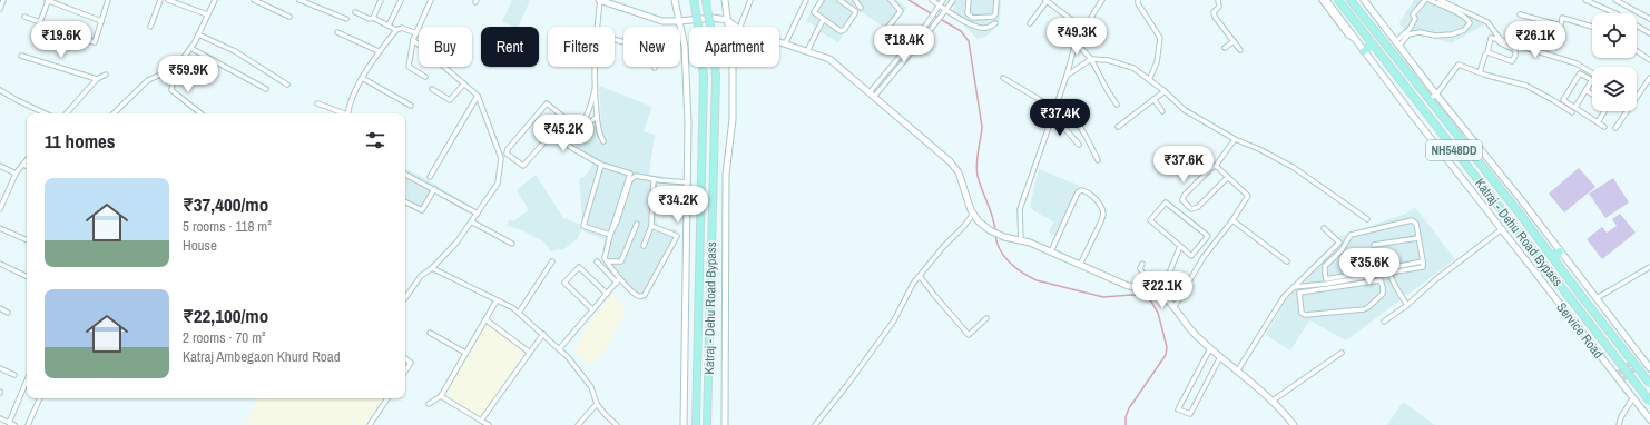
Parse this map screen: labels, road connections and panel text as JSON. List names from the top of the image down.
{
  "streets": {
    "highway": ["NH548DD", "Katraj - Dehu Road Bypass"],
    "street": ["Service Road"]
  },
  "page": {
    "price": [
      "₹49.3K",
      "₹19.6K",
      "₹26.1K",
      "₹18.4K",
      "₹59.9K",
      "₹37.4K",
      "₹45.2K",
      "₹37.6K",
      "₹34.2K",
      "₹35.6K",
      "₹22.1K"
    ],
    "chip": [
      "Buy",
      "Rent",
      "Filters",
      "New",
      "Apartment"
    ],
    "heading": "11 homes",
    "list": [
      {
        "name": "₹37,400/mo",
        "note": "5 rooms · 118 m² · House"
      },
      {
        "name": "₹22,100/mo",
        "note": "2 rooms · 70 m² · Katraj Ambegaon Khurd Road"
      }
    ]
  }
}
